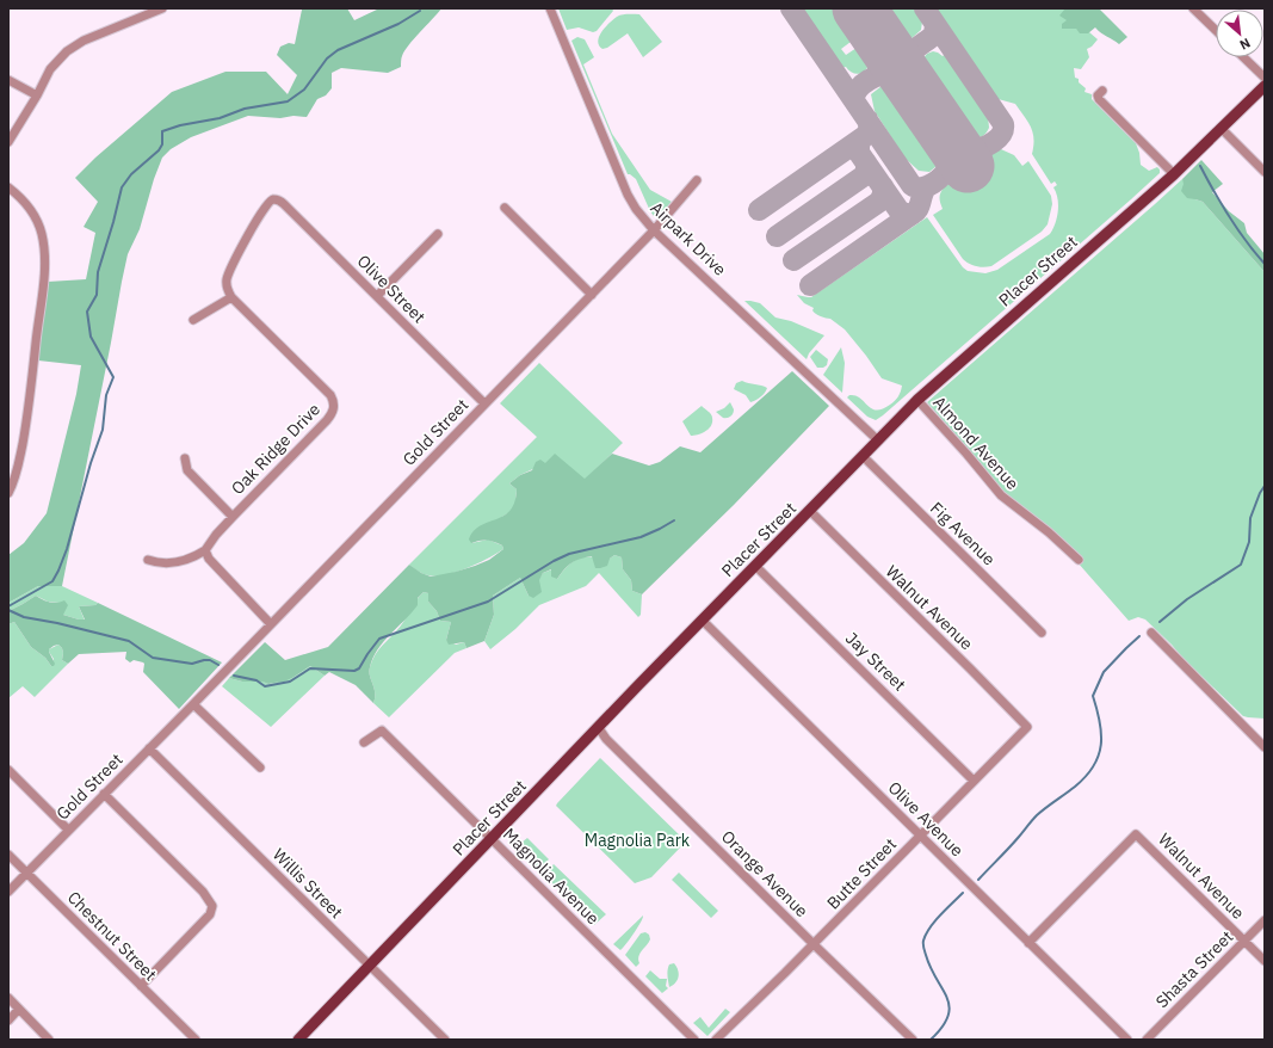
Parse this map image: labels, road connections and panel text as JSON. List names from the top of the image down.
{
  "streets": {
    "main road": ["Placer Street"],
    "street": [
      "Airpark Drive",
      "Olive Street",
      "Gold Street",
      "Almond Avenue",
      "Oak Ridge Drive",
      "Fig Avenue",
      "Walnut Avenue",
      "Jay Street",
      "Olive Avenue",
      "Orange Avenue",
      "Butte Street",
      "Magnolia Avenue",
      "Willis Street",
      "Chestnut Street",
      "Shasta Street"
    ]
  },
  "crossings": [
    ["Airpark Drive", "Placer Street"],
    ["Airpark Drive", "Gold Street"],
    ["Placer Street", "Almond Avenue"],
    ["Placer Street", "Fig Avenue"],
    ["Placer Street", "Walnut Avenue"],
    ["Placer Street", "Jay Street"],
    ["Placer Street", "Olive Avenue"],
    ["Placer Street", "Orange Avenue"],
    ["Placer Street", "Magnolia Avenue"],
    ["Placer Street", "Willis Street"],
    ["Olive Street", "Gold Street"],
    ["Olive Street", "Oak Ridge Drive"],
    ["Gold Street", "Willis Street"],
    ["Gold Street", "Chestnut Street"],
    ["Walnut Avenue", "Olive Avenue"],
    ["Walnut Avenue", "Butte Street"],
    ["Walnut Avenue", "Shasta Street"],
    ["Jay Street", "Butte Street"],
    ["Olive Avenue", "Butte Street"],
    ["Orange Avenue", "Butte Street"]
  ],
  "parks": ["Magnolia Park"],
  "north": "bottom right"
}
